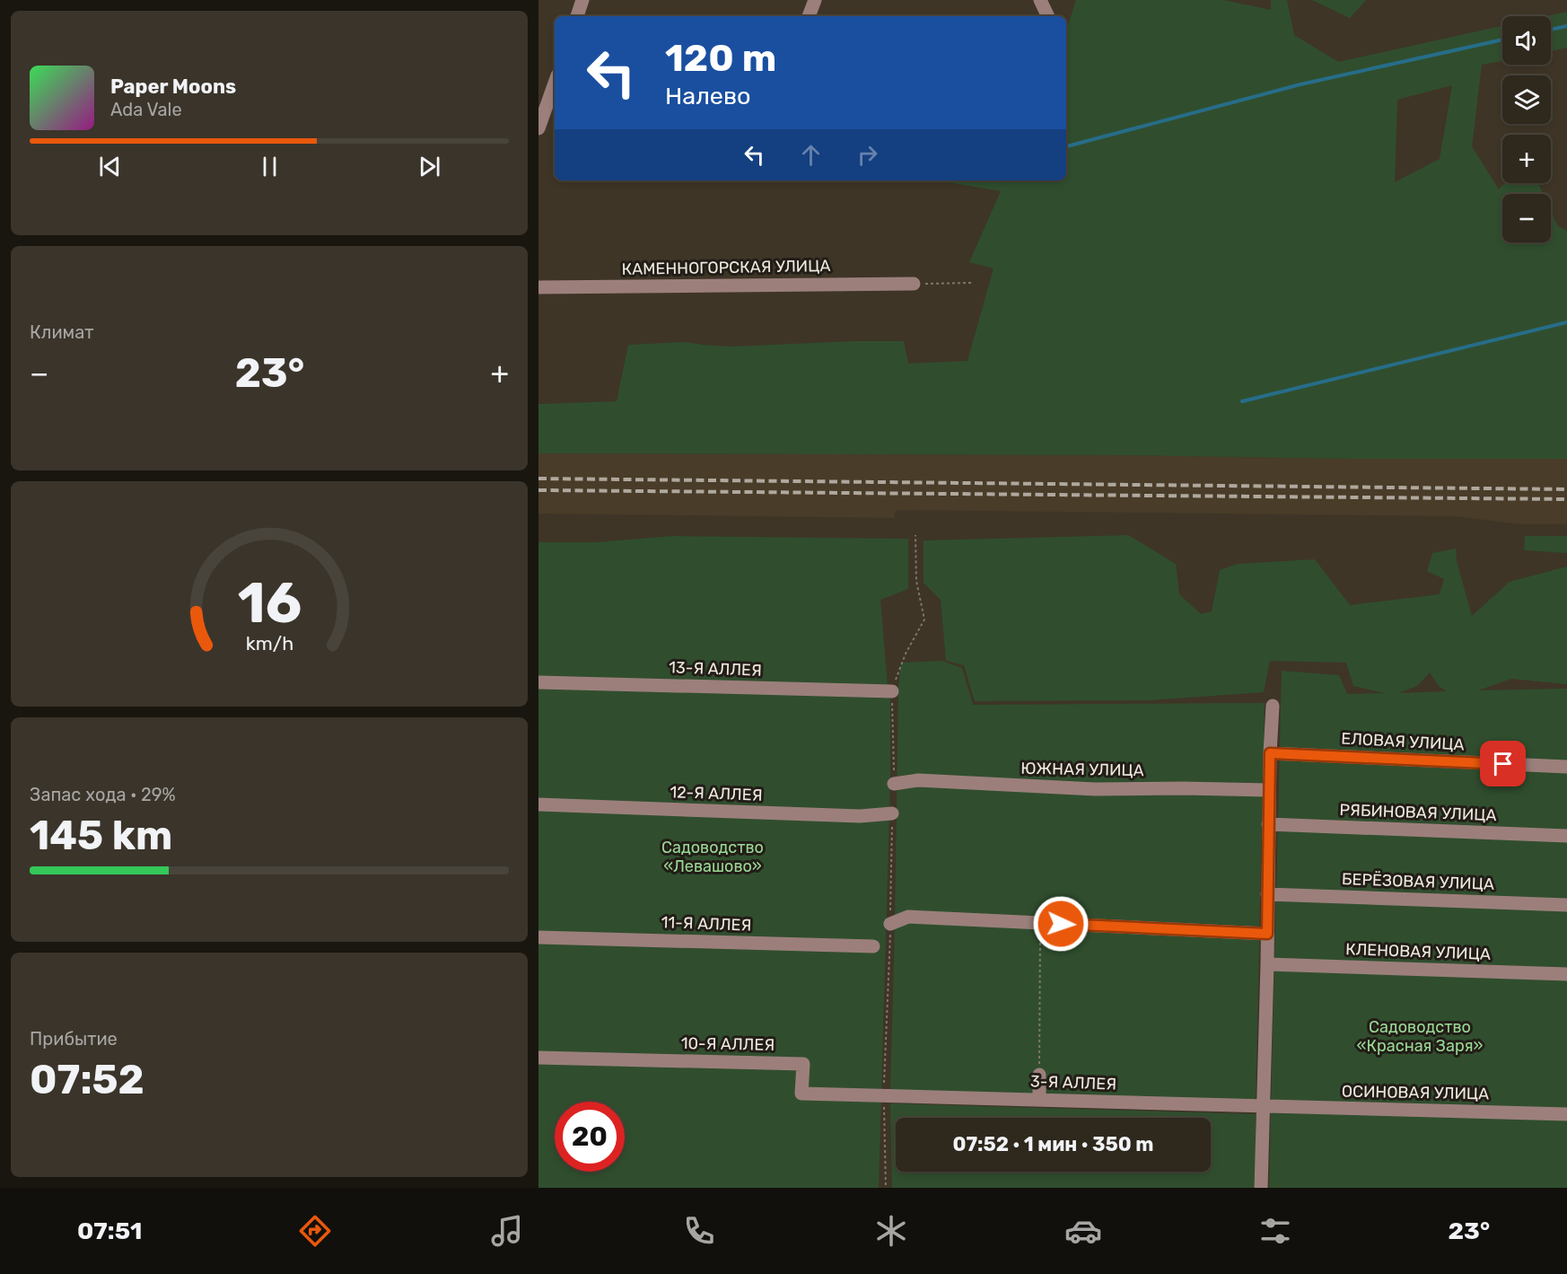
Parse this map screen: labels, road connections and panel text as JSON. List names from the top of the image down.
{
  "streets": {
    "street": [
      "КАМЕННОГОРСКАЯ УЛИЦА",
      "13-Я АЛЛЕЯ",
      "ЕЛОВАЯ УЛИЦА",
      "ЮЖНАЯ УЛИЦА",
      "12-Я АЛЛЕЯ",
      "РЯБИНОВАЯ УЛИЦА",
      "БЕРЁЗОВАЯ УЛИЦА",
      "11-Я АЛЛЕЯ",
      "КЛЕНОВАЯ УЛИЦА",
      "10-Я АЛЛЕЯ",
      "3-Я АЛЛЕЯ",
      "ОСИНОВАЯ УЛИЦА"
    ]
  },
  "crossings": [
    ["10-Я АЛЛЕЯ", "3-Я АЛЛЕЯ"],
    ["3-Я АЛЛЕЯ", "ОСИНОВАЯ УЛИЦА"]
  ],
  "parks": ["Садоводство «Левашово»", "Садоводство «Красная Заря»"],
  "page": {
    "map_buttons": ["+", "−"],
    "turn": ["120 m", "Налево"],
    "song": ["Paper Moons", "Ada Vale"],
    "tile": [
      "Климат",
      ["Запас хода · 29%", "145 km"],
      ["Прибытие", "07:52"]
    ],
    "heat": ["−", "23°", "+"],
    "limit": "20",
    "trip": "07:52 · 1 мин · 350 m",
    "tabs": ["07:51", "23°"],
    "gauge": ["16", "km/h"]
  }
}
